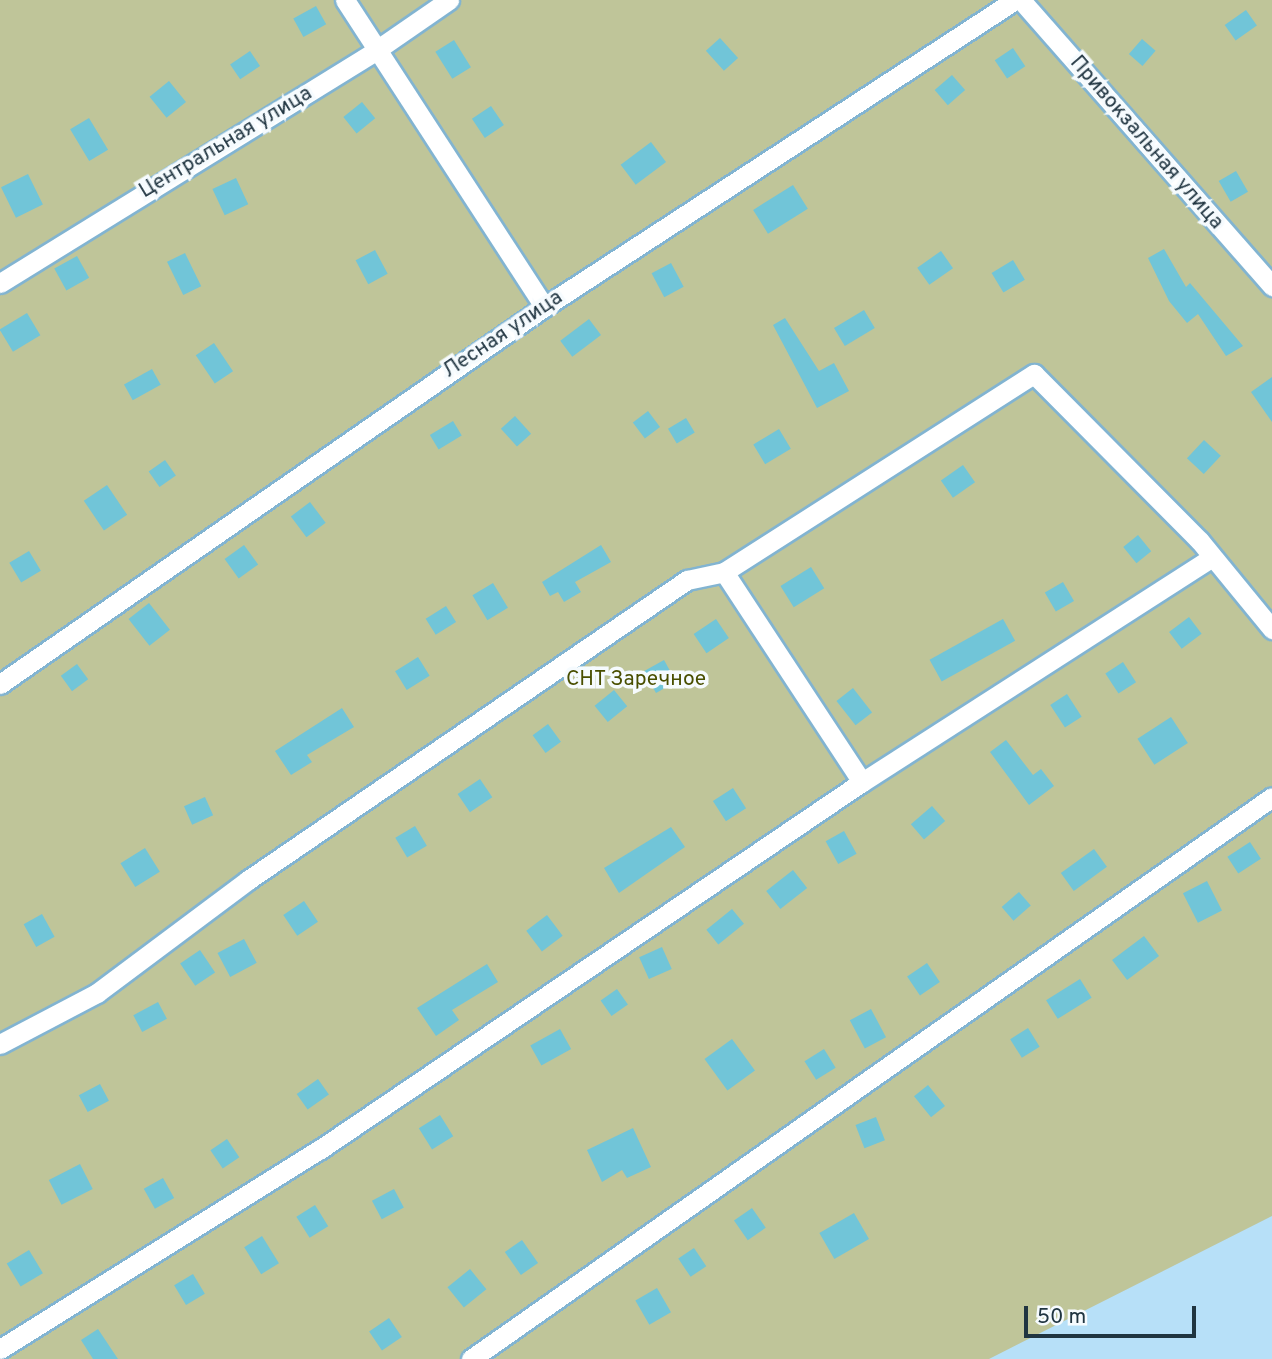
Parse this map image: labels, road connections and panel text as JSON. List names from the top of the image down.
{
  "streets": {
    "street": ["Центральная улица", "Привокзальная улица", "Лесная улица"]
  },
  "parks": ["СНТ Заречное"],
  "scale_bar": "50 m"
}
